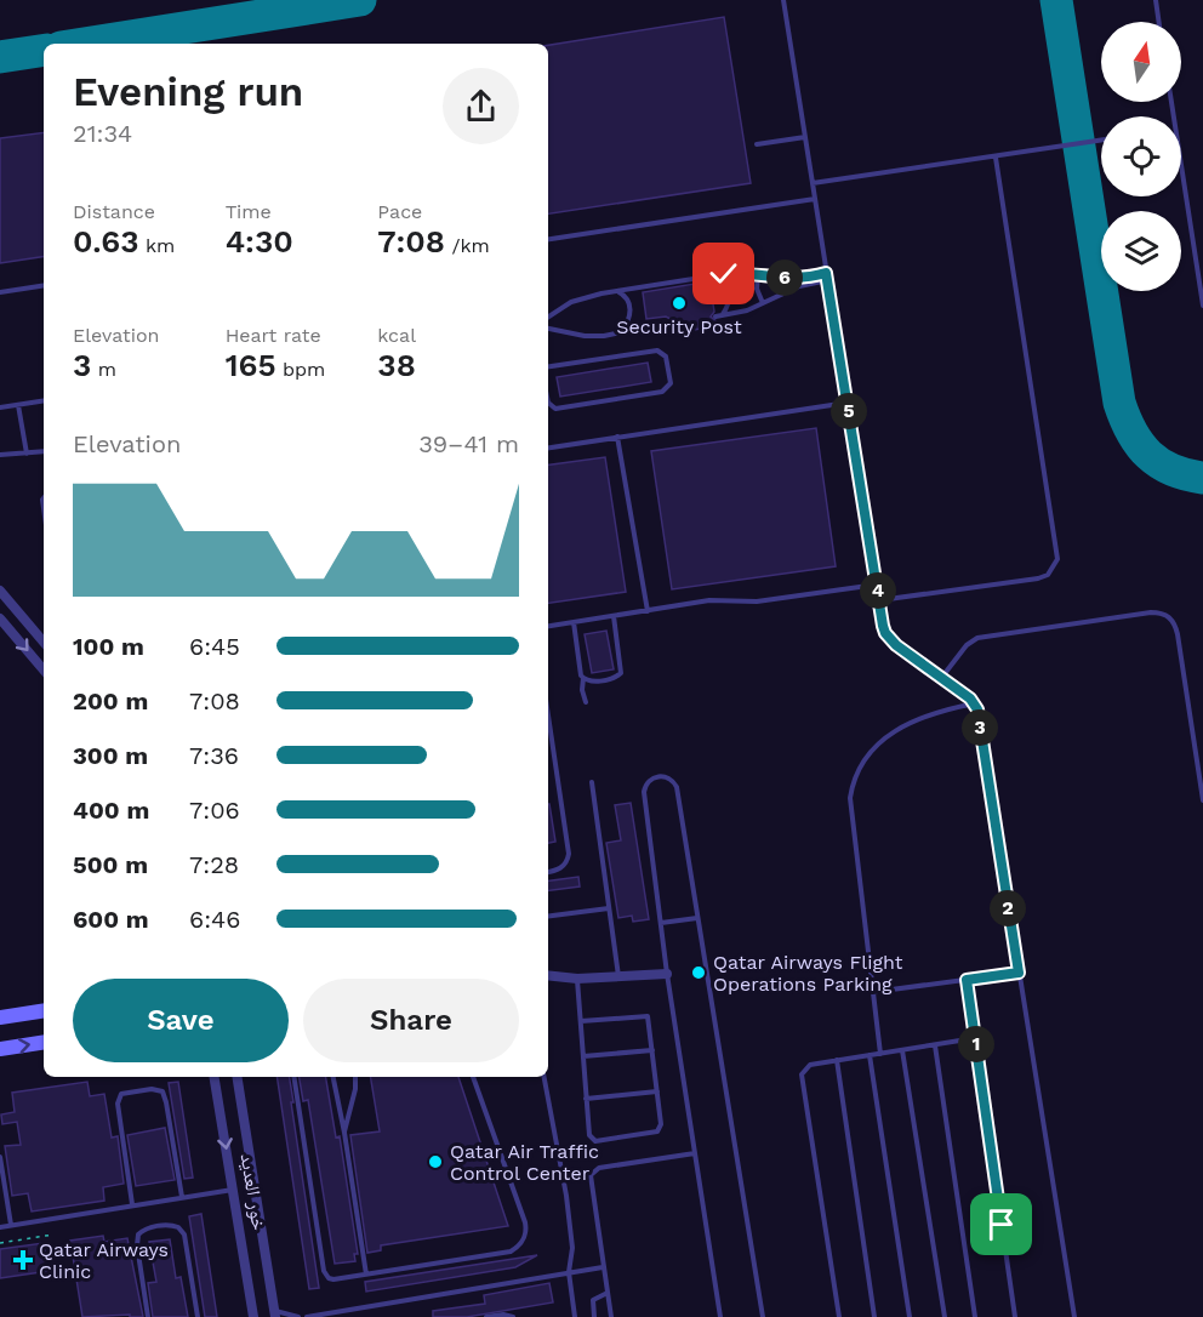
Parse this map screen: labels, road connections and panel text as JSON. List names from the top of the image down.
{
  "streets": {
    "street": ["خور العديد"]
  },
  "places": {
    "other": ["Security Post", "Qatar Airways Flight Operations Parking", "Qatar Air Traffic Control Center"],
    "health": ["Qatar Airways Clinic"]
  },
  "north": "top",
  "page": {
    "heading": ["Evening run", "21:34"],
    "stats": [
      ["Distance", "0.63 km"],
      ["Time", "4:30"],
      ["Pace", "7:08 /km"],
      ["Elevation", "3 m"],
      ["Heart rate", "165 bpm"],
      ["kcal", "38"]
    ],
    "pins": [
      "6",
      "5",
      "4",
      "3",
      "2",
      "1"
    ],
    "chart": ["Elevation", "39–41 m"],
    "list": [
      {
        "name": "100 m",
        "note": "6:45"
      },
      {
        "name": "200 m",
        "note": "7:08"
      },
      {
        "name": "300 m",
        "note": "7:36"
      },
      {
        "name": "400 m",
        "note": "7:06"
      },
      {
        "name": "500 m",
        "note": "7:28"
      },
      {
        "name": "600 m",
        "note": "6:46"
      }
    ],
    "buttons": ["Save", "Share"]
  }
}
